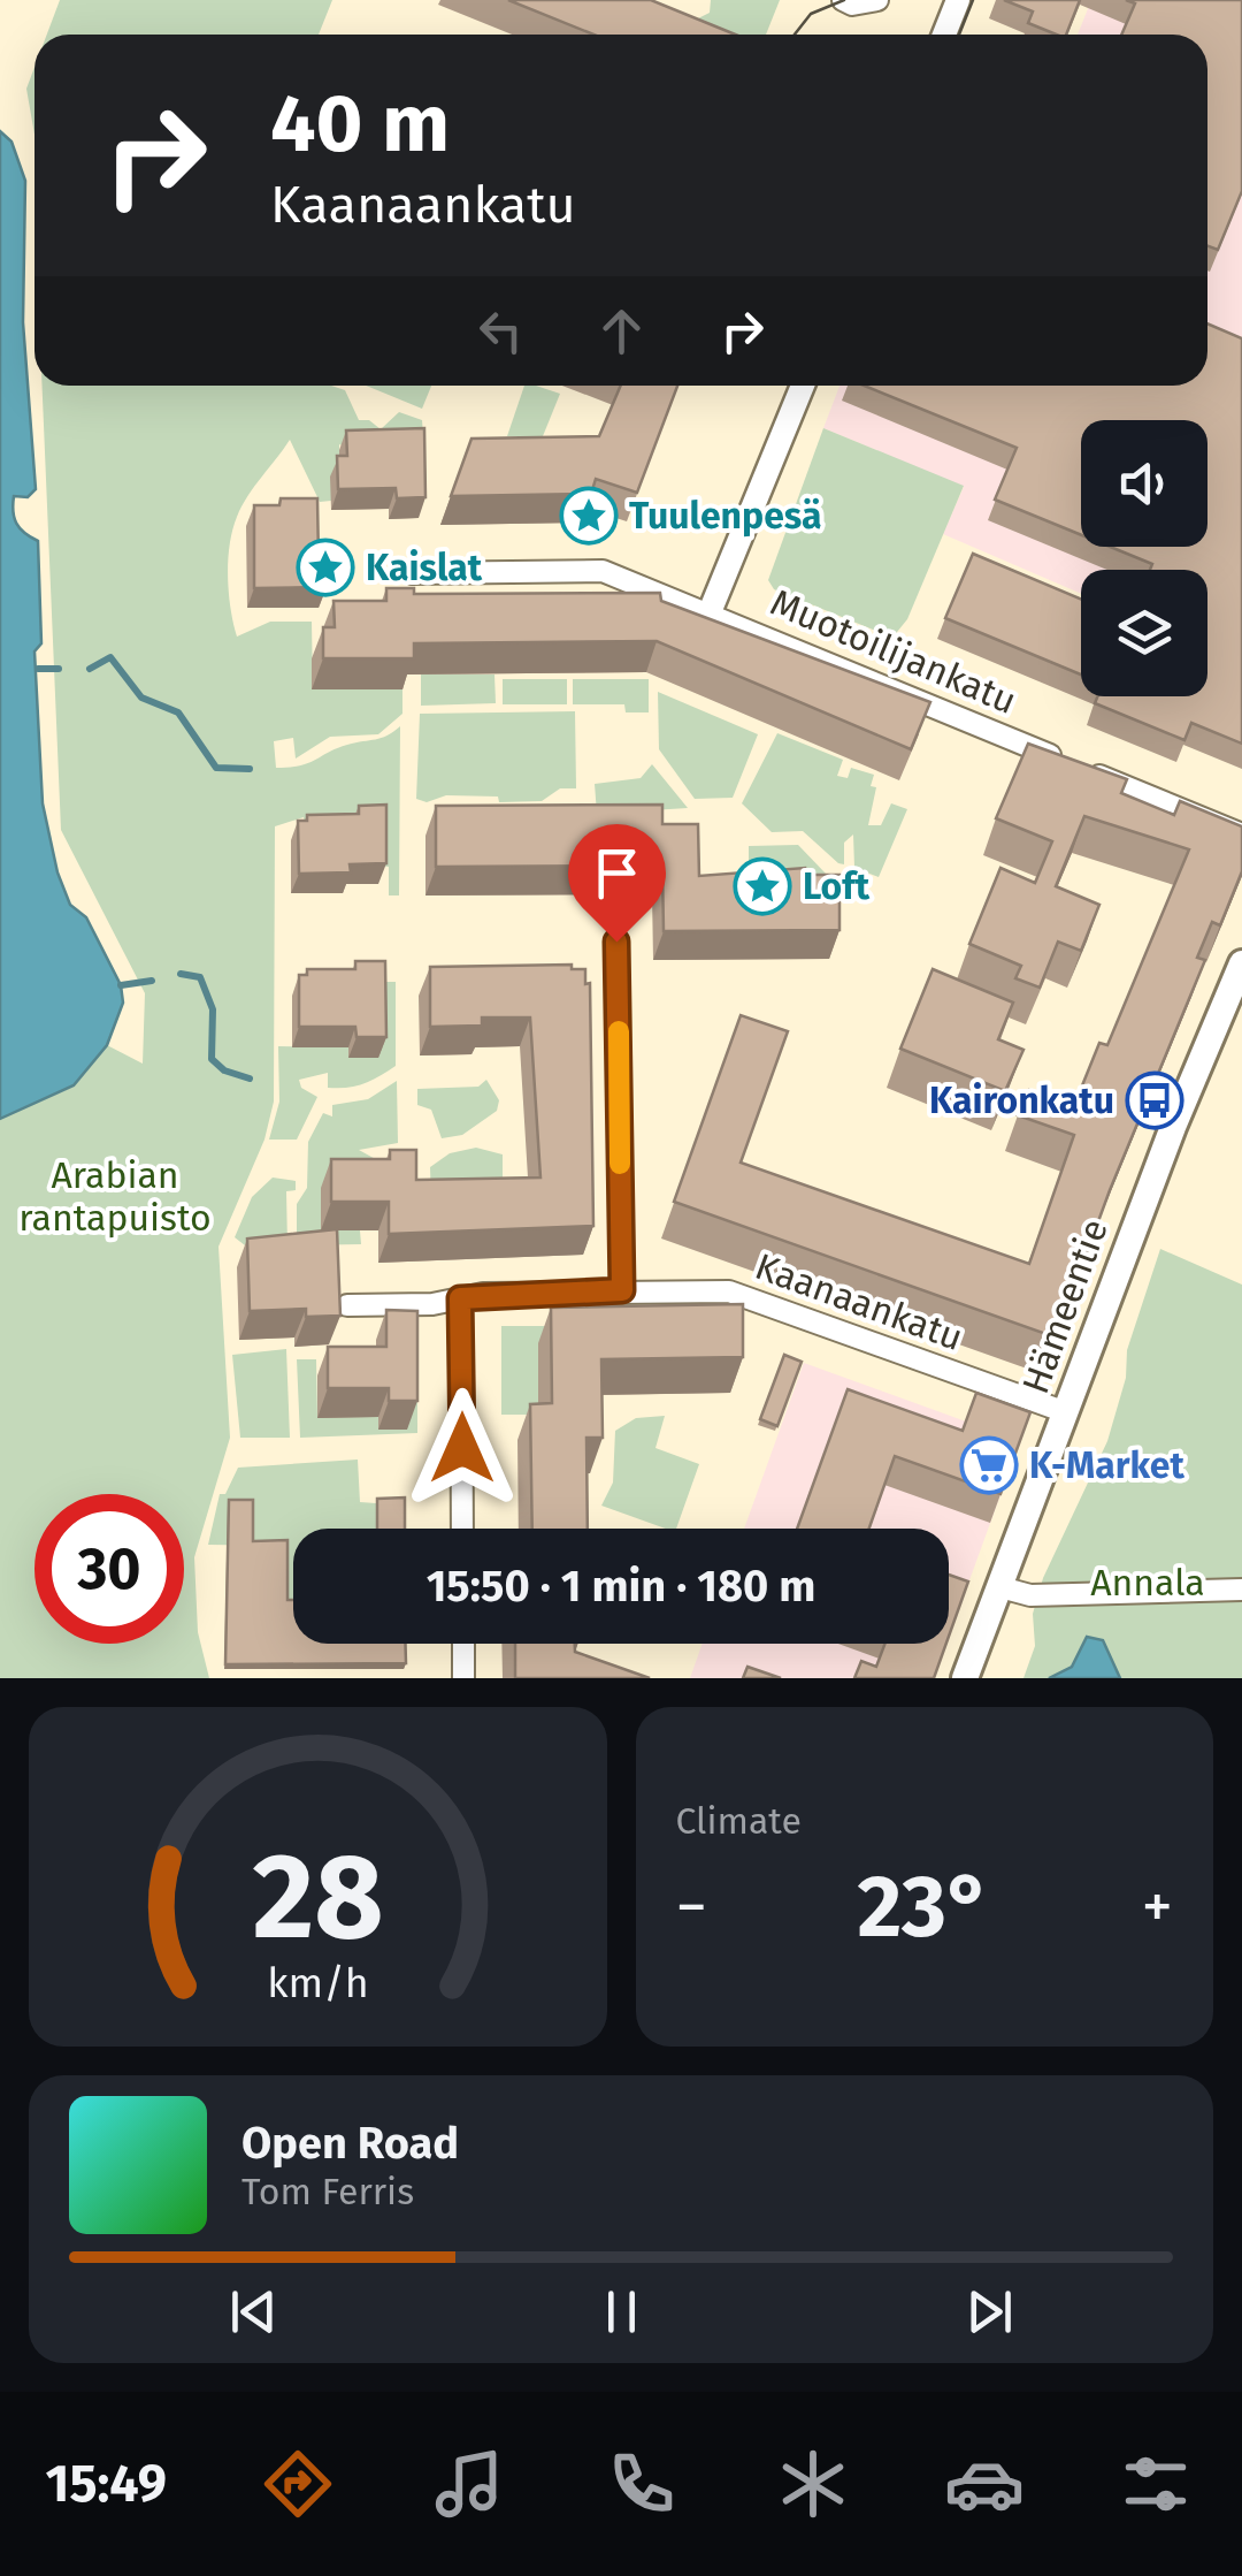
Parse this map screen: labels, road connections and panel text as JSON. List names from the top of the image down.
{
  "streets": {
    "main road": ["Hämeentie"],
    "street": ["Muotoilijankatu", "Kaanaankatu"]
  },
  "crossings": [
    ["Kaanaankatu", "Hämeentie"]
  ],
  "parks": ["Arabian rantapuisto", "Annala"],
  "places": {
    "place": ["Tuulenpesä", "Kaislat", "Loft"],
    "bus stop": ["Kaironkatu"],
    "supermarket": ["K-Market"]
  },
  "page": {
    "turn": ["40 m", "Kaanaankatu"],
    "limit": "30",
    "trip": "15:50 · 1 min · 180 m",
    "tile": "Climate",
    "heat": ["−", "23°", "+"],
    "song": ["Open Road", "Tom Ferris"],
    "tabs": "15:49",
    "gauge": ["28", "km/h"]
  }
}
